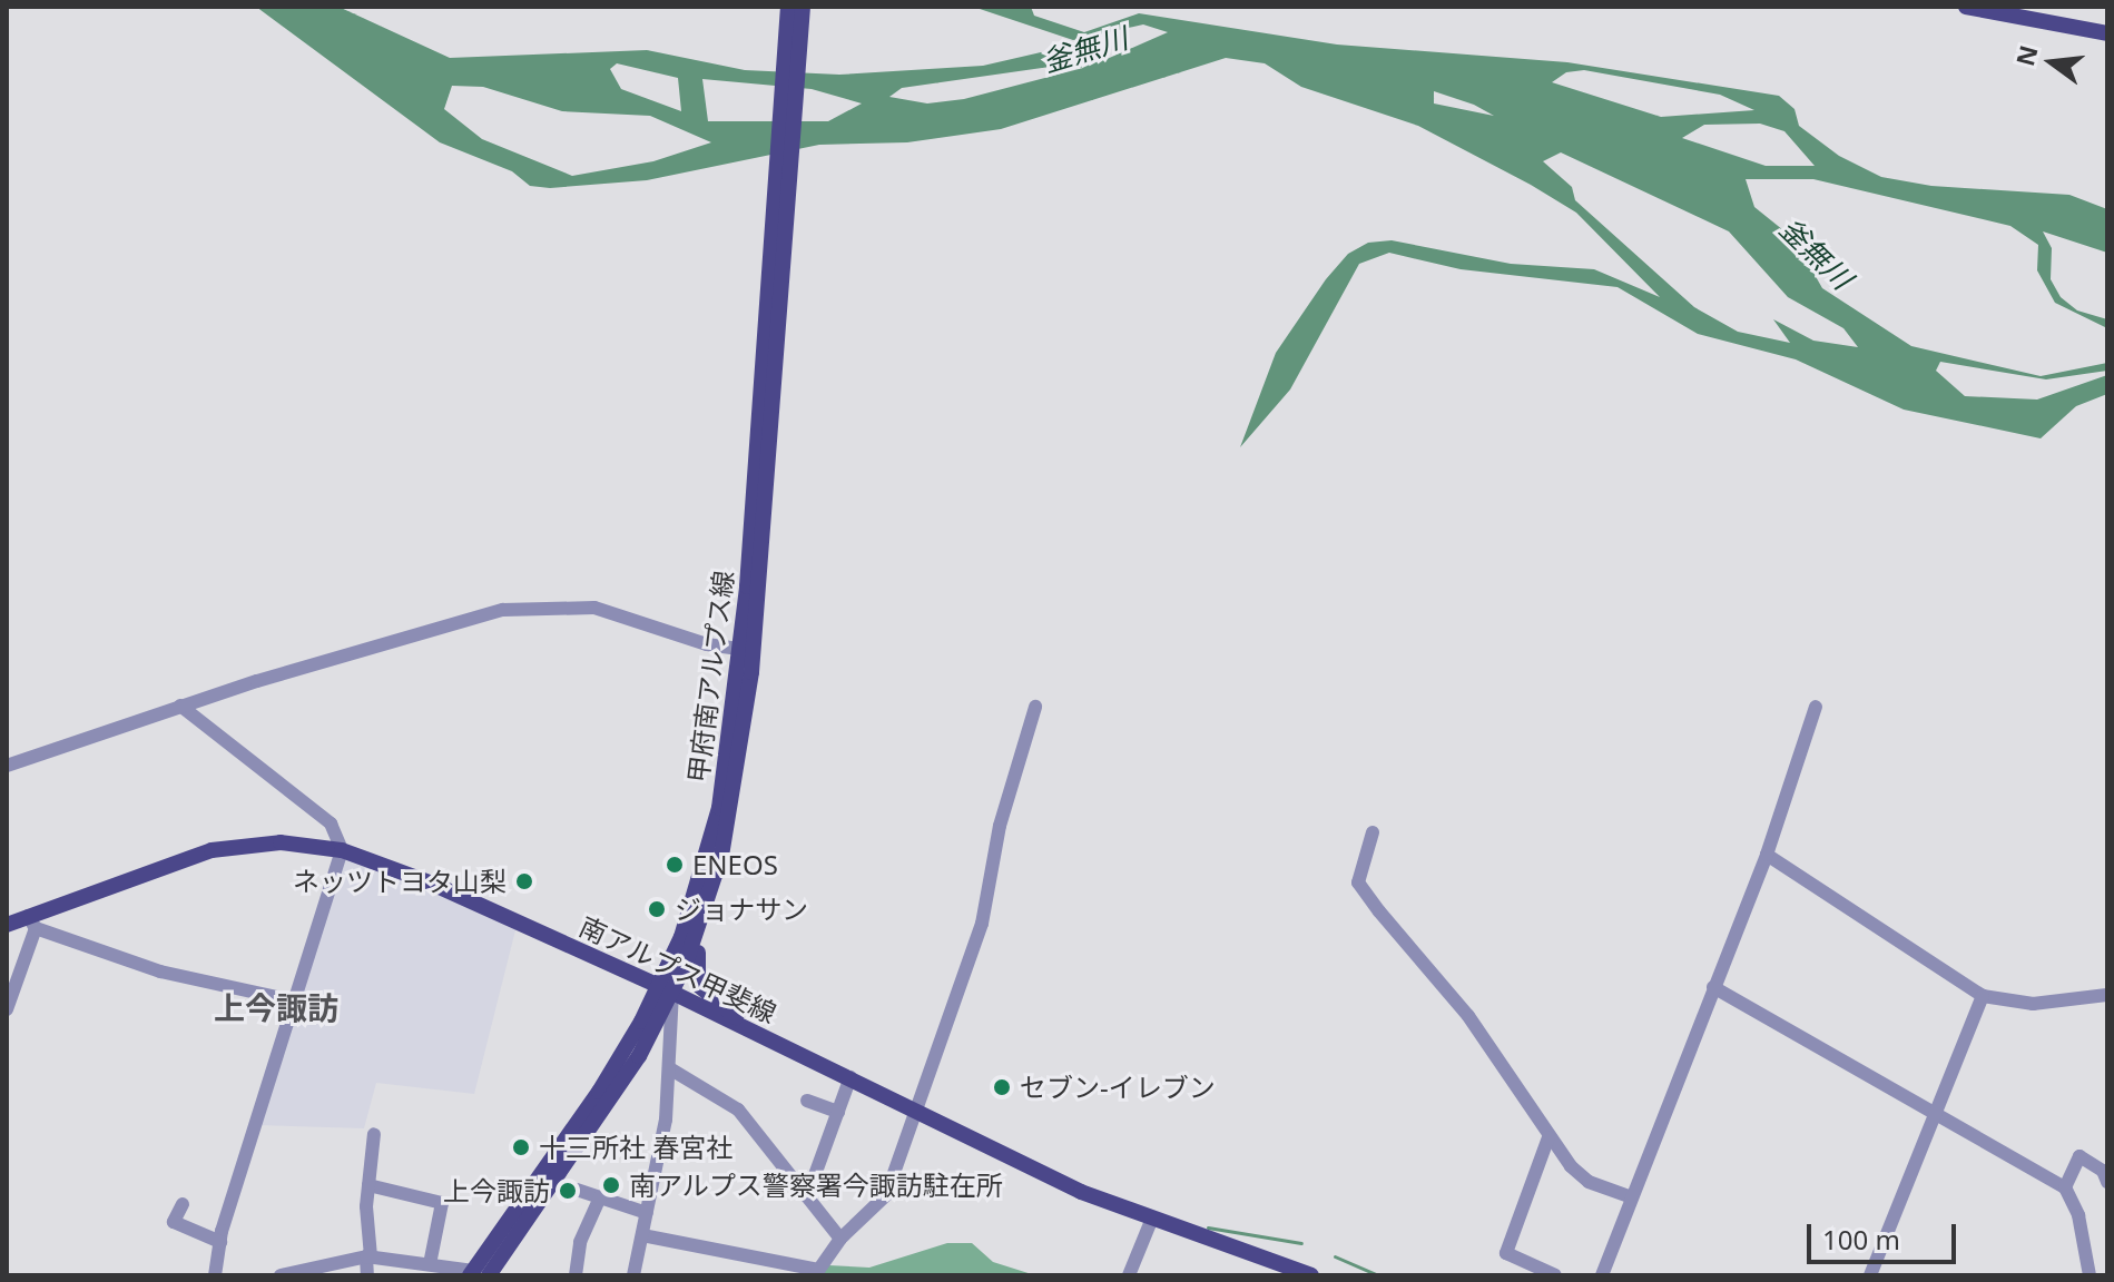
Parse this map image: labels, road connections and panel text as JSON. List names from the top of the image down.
{
  "streets": {
    "main road": ["甲府南アルプス線", "南アルプス甲斐線"]
  },
  "crossings": [
    ["甲府南アルプス線", "南アルプス甲斐線"]
  ],
  "districts": ["上今諏訪"],
  "water": ["釜無川"],
  "places": [
    "ENEOS",
    "ネッツトヨタ山梨",
    "ジョナサン",
    "セブン-イレブン",
    "十三所社 春宮社",
    "南アルプス警察署今諏訪駐在所",
    "上今諏訪"
  ],
  "scale_bar": "100 m",
  "north": "left"
}
